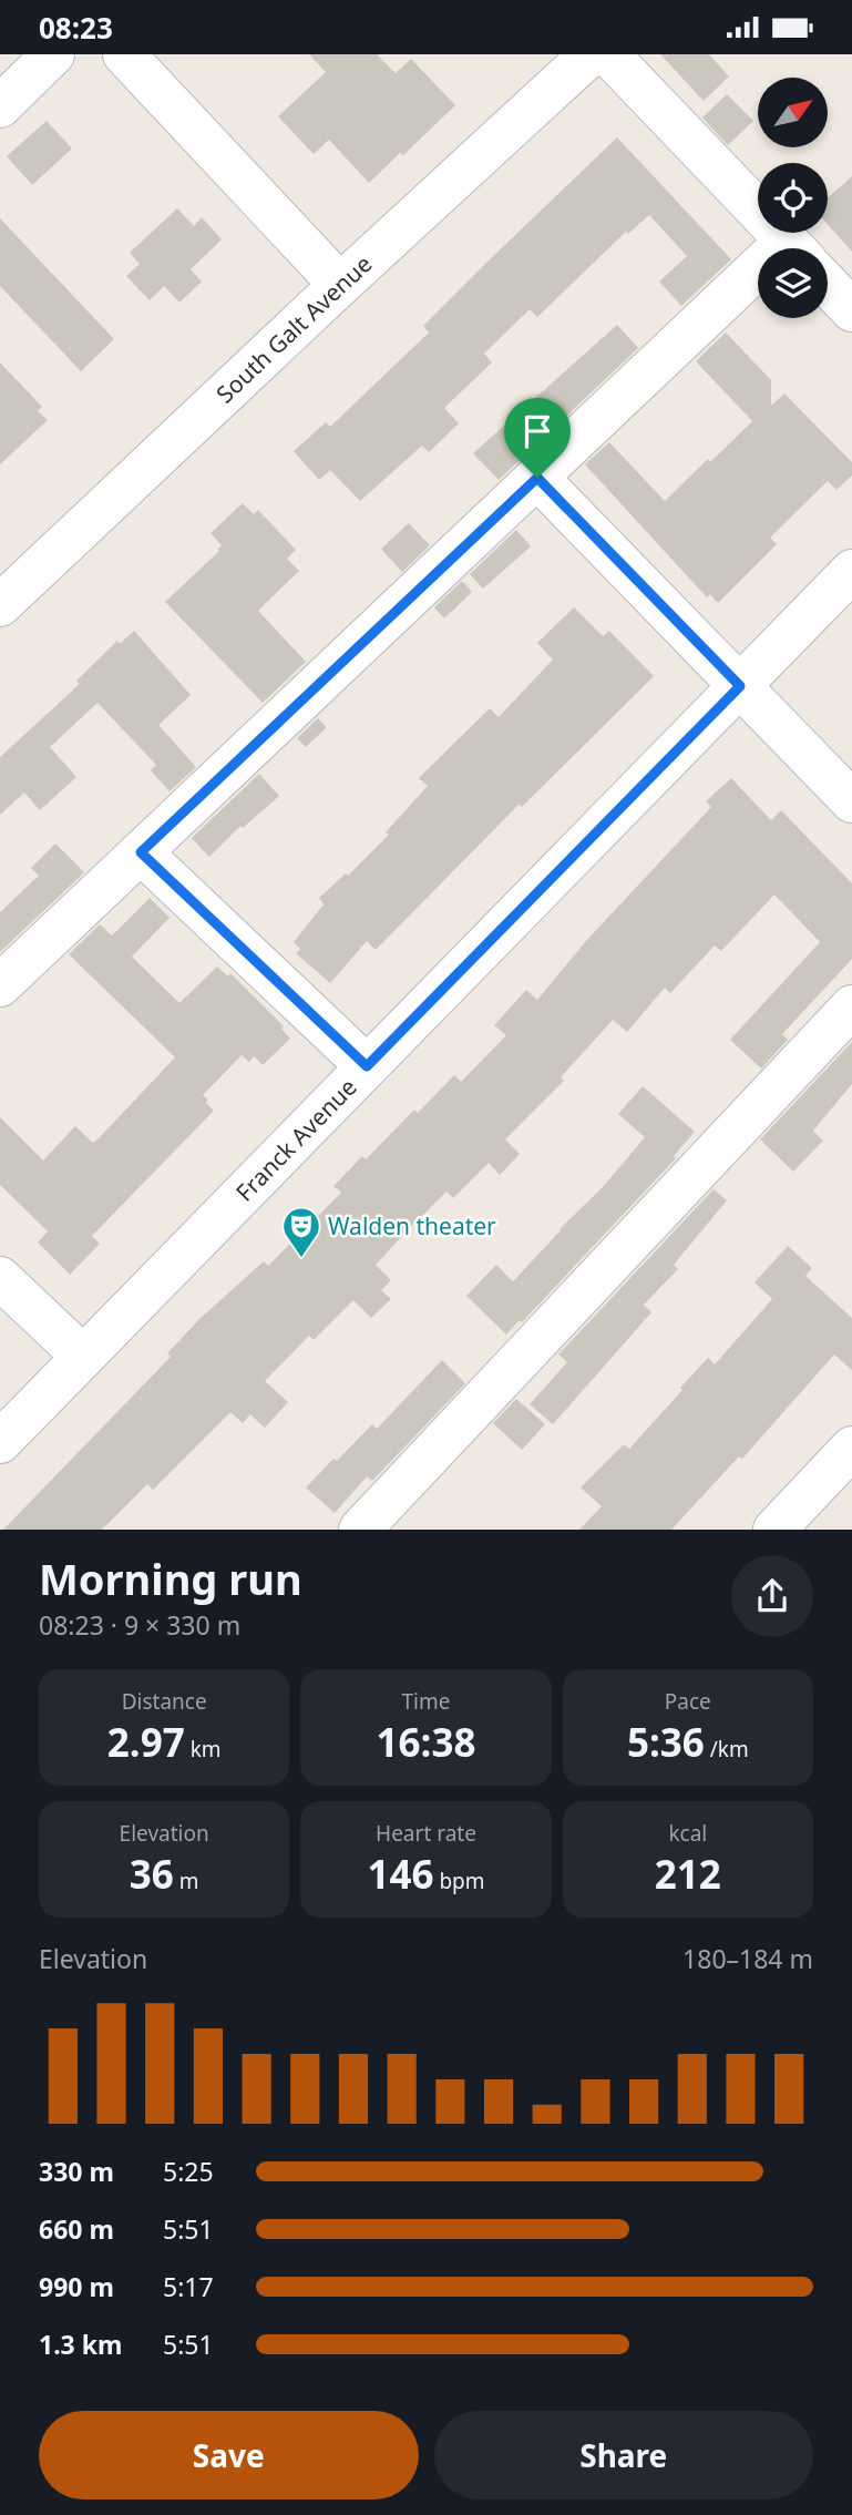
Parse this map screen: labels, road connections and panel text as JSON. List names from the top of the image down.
{
  "streets": {
    "street": ["South Galt Avenue", "Franck Avenue"]
  },
  "places": {
    "theatre": ["Walden theater"]
  },
  "north": "top right",
  "page": {
    "status": "08:23",
    "heading": ["Morning run", "08:23 · 9 × 330 m"],
    "stats": [
      ["Distance", "2.97 km"],
      ["Time", "16:38"],
      ["Pace", "5:36 /km"],
      ["Elevation", "36 m"],
      ["Heart rate", "146 bpm"],
      ["kcal", "212"]
    ],
    "chart": ["Elevation", "180–184 m"],
    "list": [
      {
        "name": "330 m",
        "note": "5:25"
      },
      {
        "name": "660 m",
        "note": "5:51"
      },
      {
        "name": "990 m",
        "note": "5:17"
      },
      {
        "name": "1.3 km",
        "note": "5:51"
      }
    ],
    "buttons": ["Save", "Share"]
  }
}
